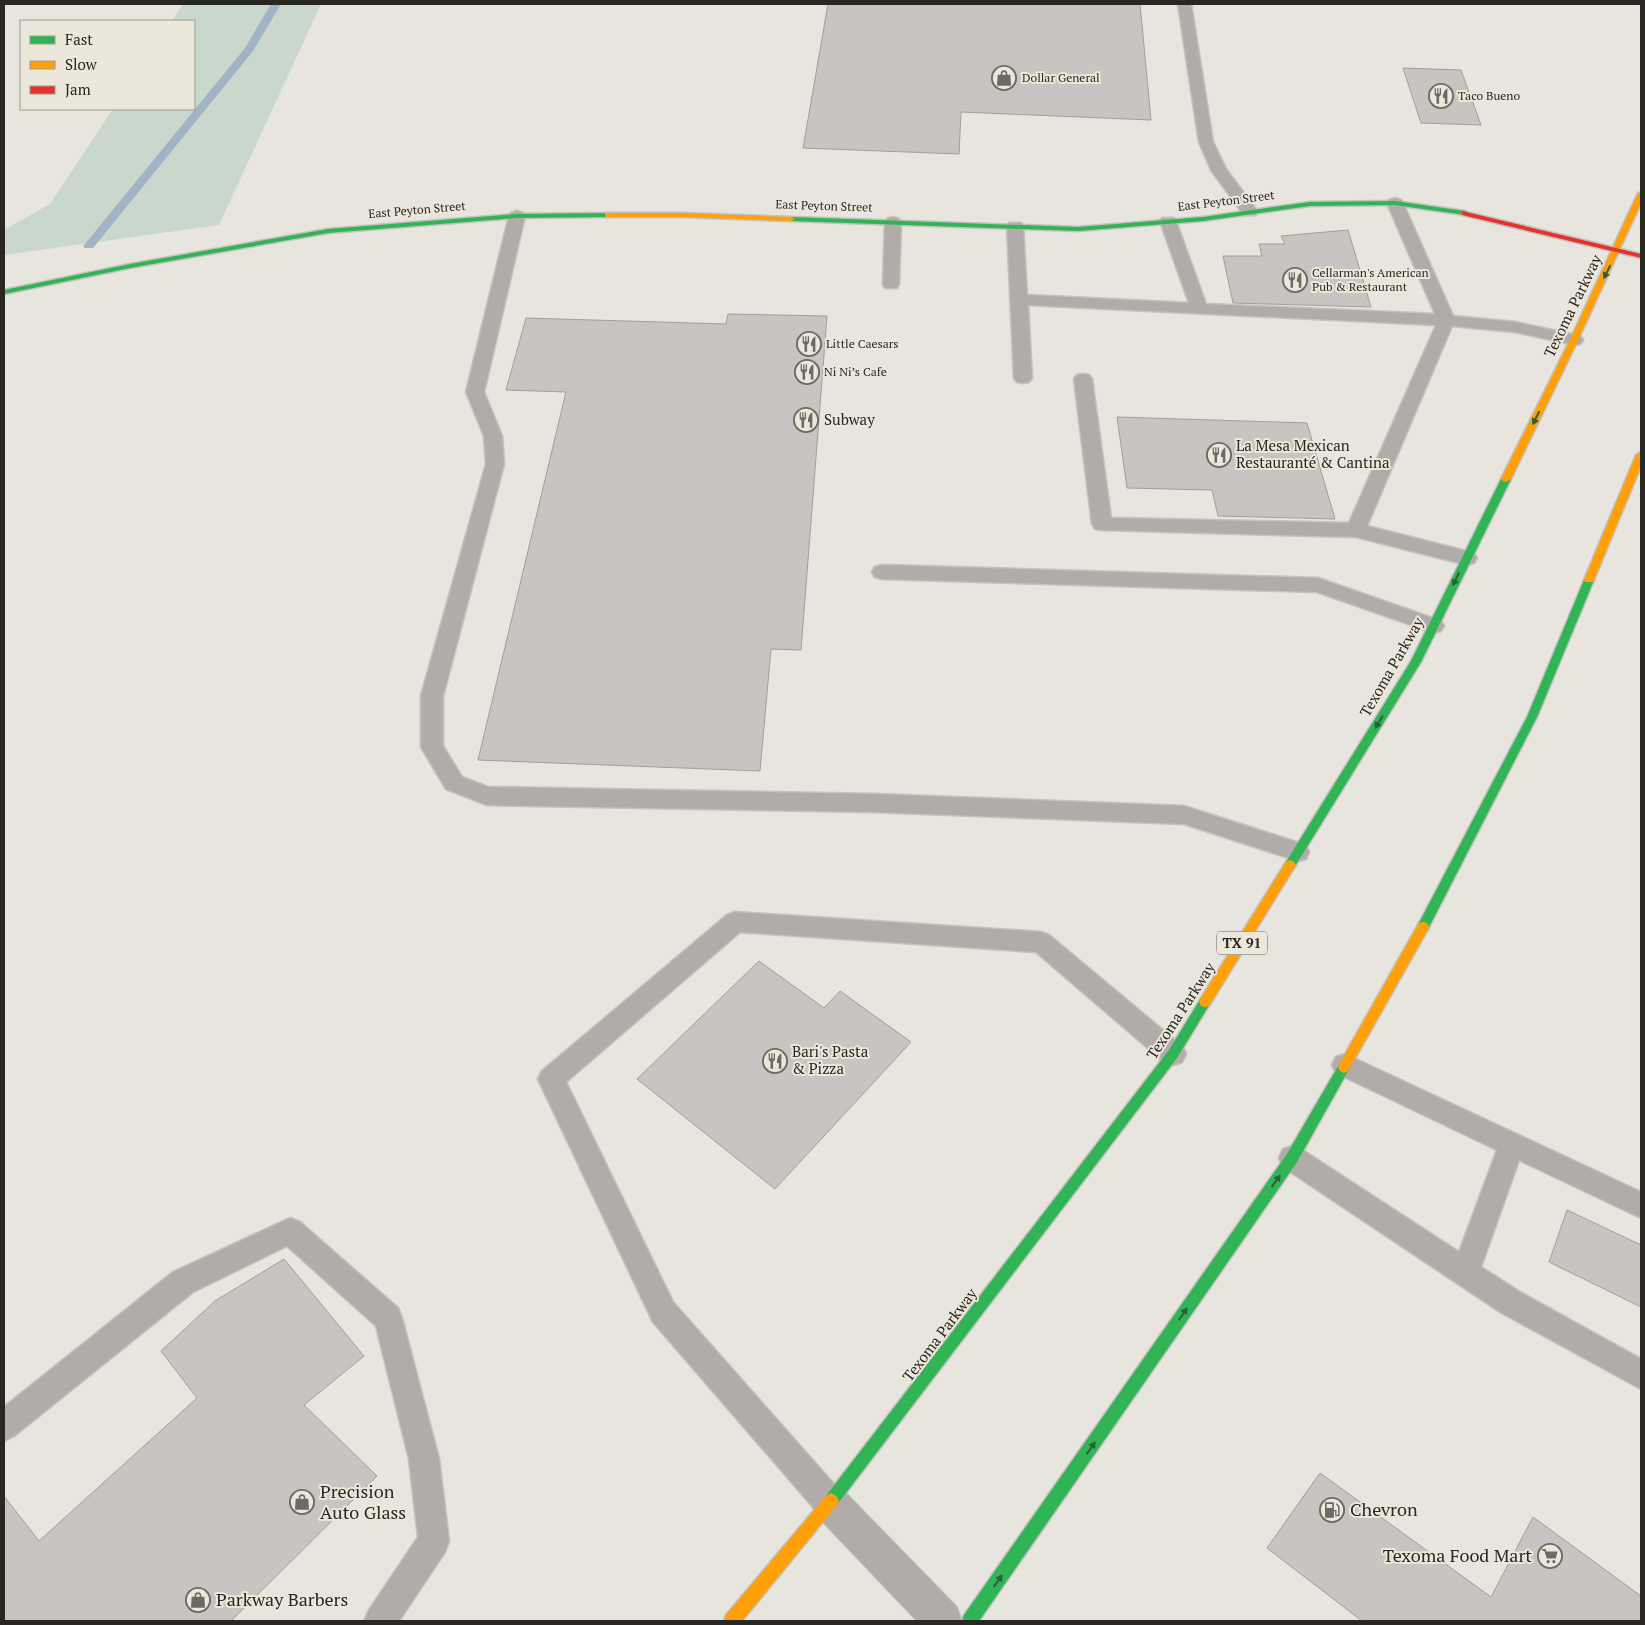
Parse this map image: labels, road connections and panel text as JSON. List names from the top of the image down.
{
  "streets": {
    "main road": ["East Peyton Street", "Texoma Parkway", "TX 91"]
  },
  "crossings": [
    ["East Peyton Street", "Texoma Parkway"]
  ],
  "one_way": ["Texoma Parkway"],
  "places": {
    "shop": ["Dollar General", "Precision Auto Glass", "Parkway Barbers"],
    "restaurant": [
      "Taco Bueno",
      "Cellarman's American Pub & Restaurant",
      "Little Caesars",
      "Ni Ni’s Cafe",
      "Subway",
      "La Mesa Mexican Restauranté & Cantina",
      "Bari's Pasta & Pizza"
    ],
    "fuel station": ["Chevron"],
    "supermarket": ["Texoma Food Mart"]
  },
  "legend": ["Fast", "Slow", "Jam"]
}
